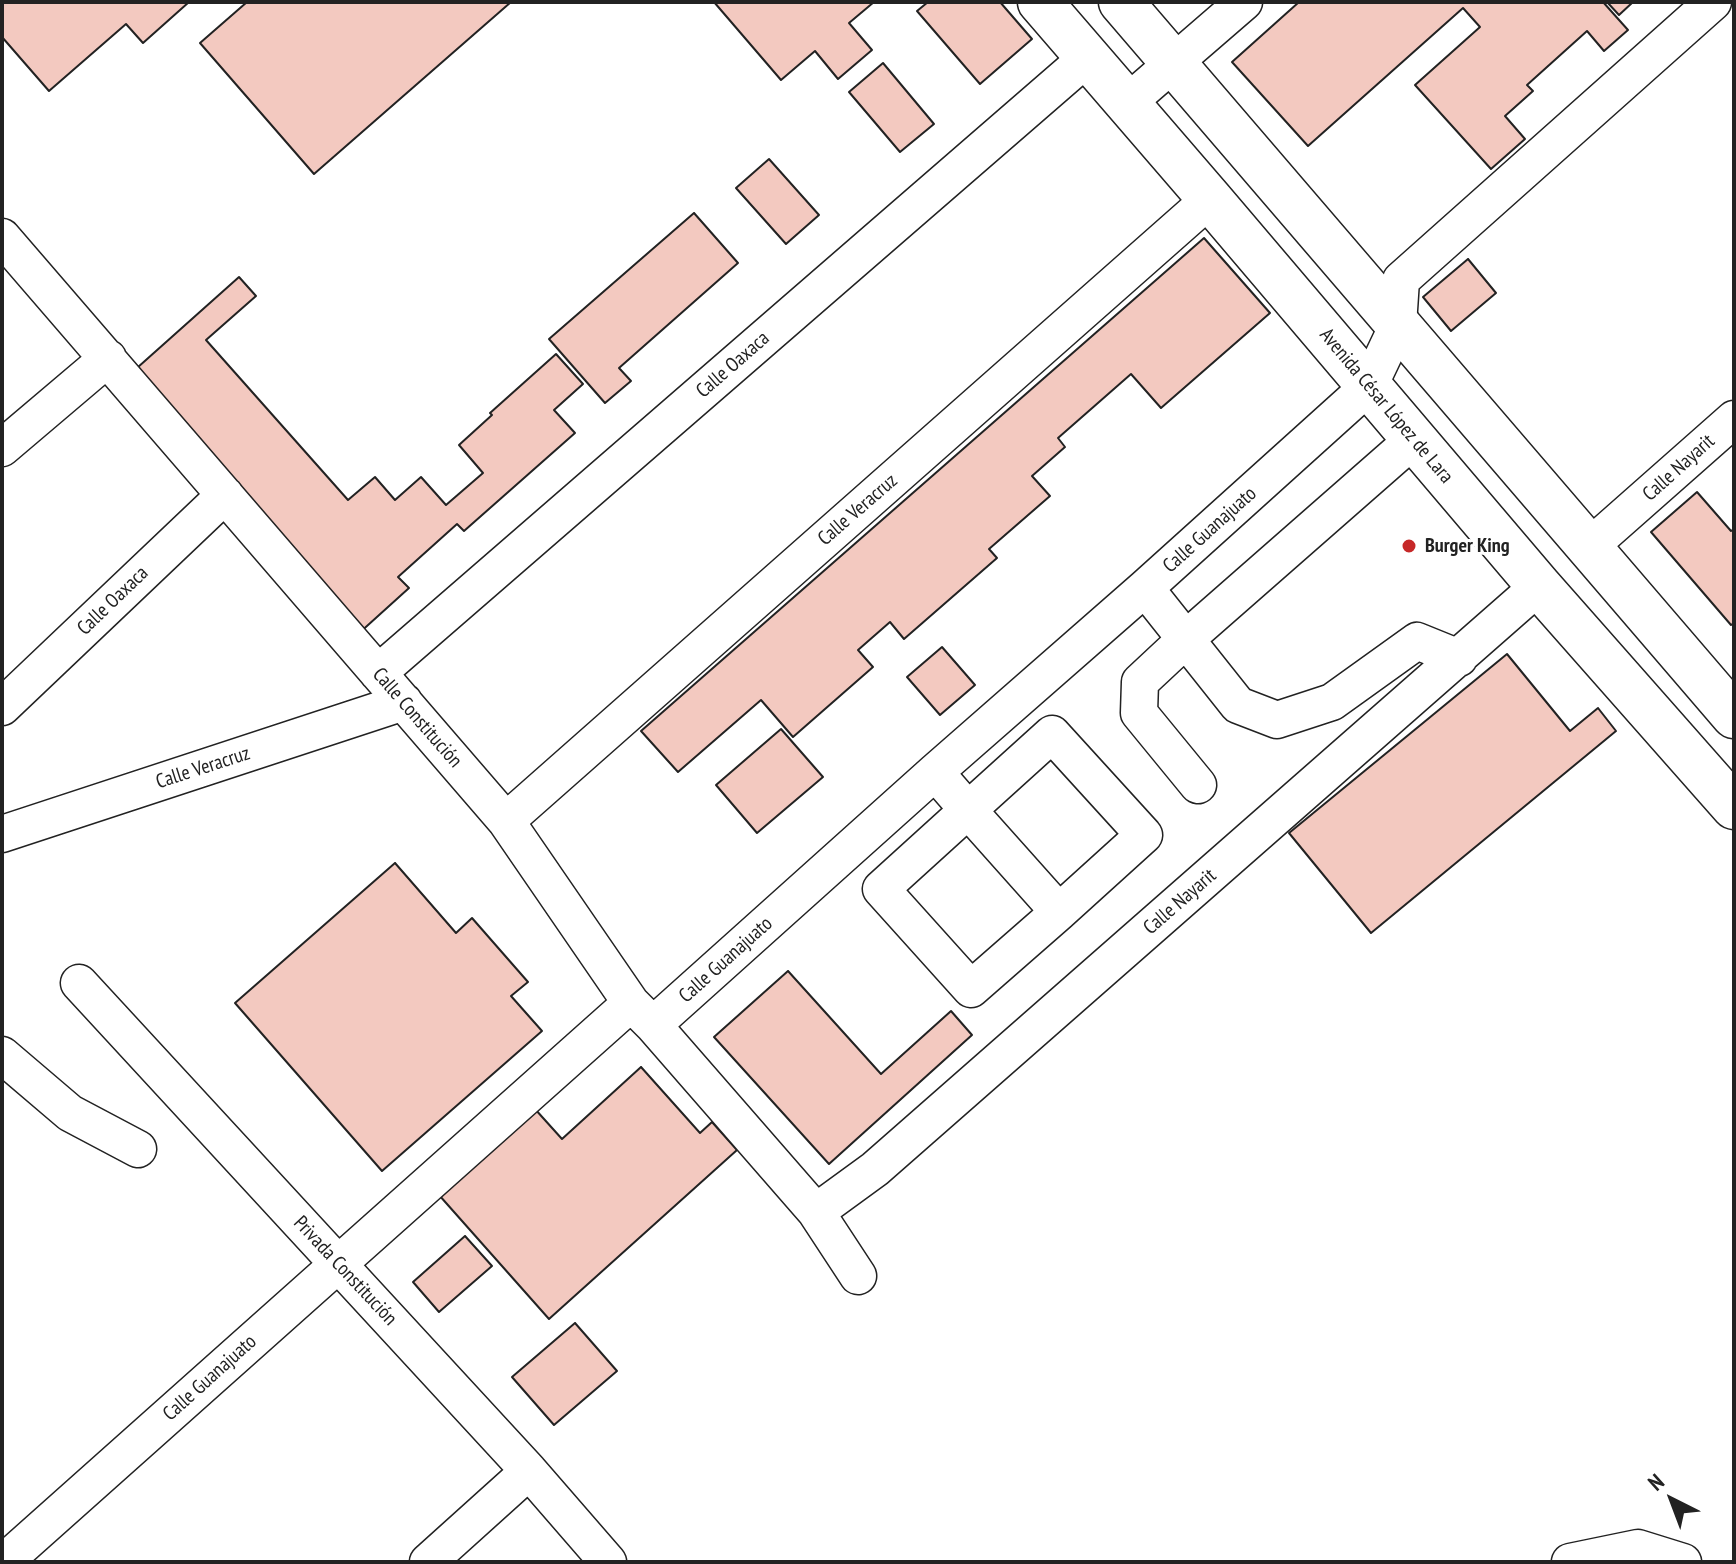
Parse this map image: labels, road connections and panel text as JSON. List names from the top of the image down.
{
  "streets": {
    "main road": ["Avenida César López de Lara"],
    "street": [
      "Calle Oaxaca",
      "Calle Nayarit",
      "Calle Veracruz",
      "Calle Guanajuato",
      "Calle Constitución",
      "Privada Constitución"
    ]
  },
  "crossings": [
    ["Calle Oaxaca", "Avenida César López de Lara"],
    ["Calle Oaxaca", "Calle Constitución"],
    ["Avenida César López de Lara", "Calle Nayarit"],
    ["Avenida César López de Lara", "Calle Veracruz"],
    ["Avenida César López de Lara", "Calle Guanajuato"],
    ["Calle Nayarit", "Calle Constitución"],
    ["Calle Veracruz", "Calle Constitución"],
    ["Calle Guanajuato", "Calle Constitución"],
    ["Calle Guanajuato", "Privada Constitución"]
  ],
  "places": ["Burger King"],
  "north": "top left"
}
